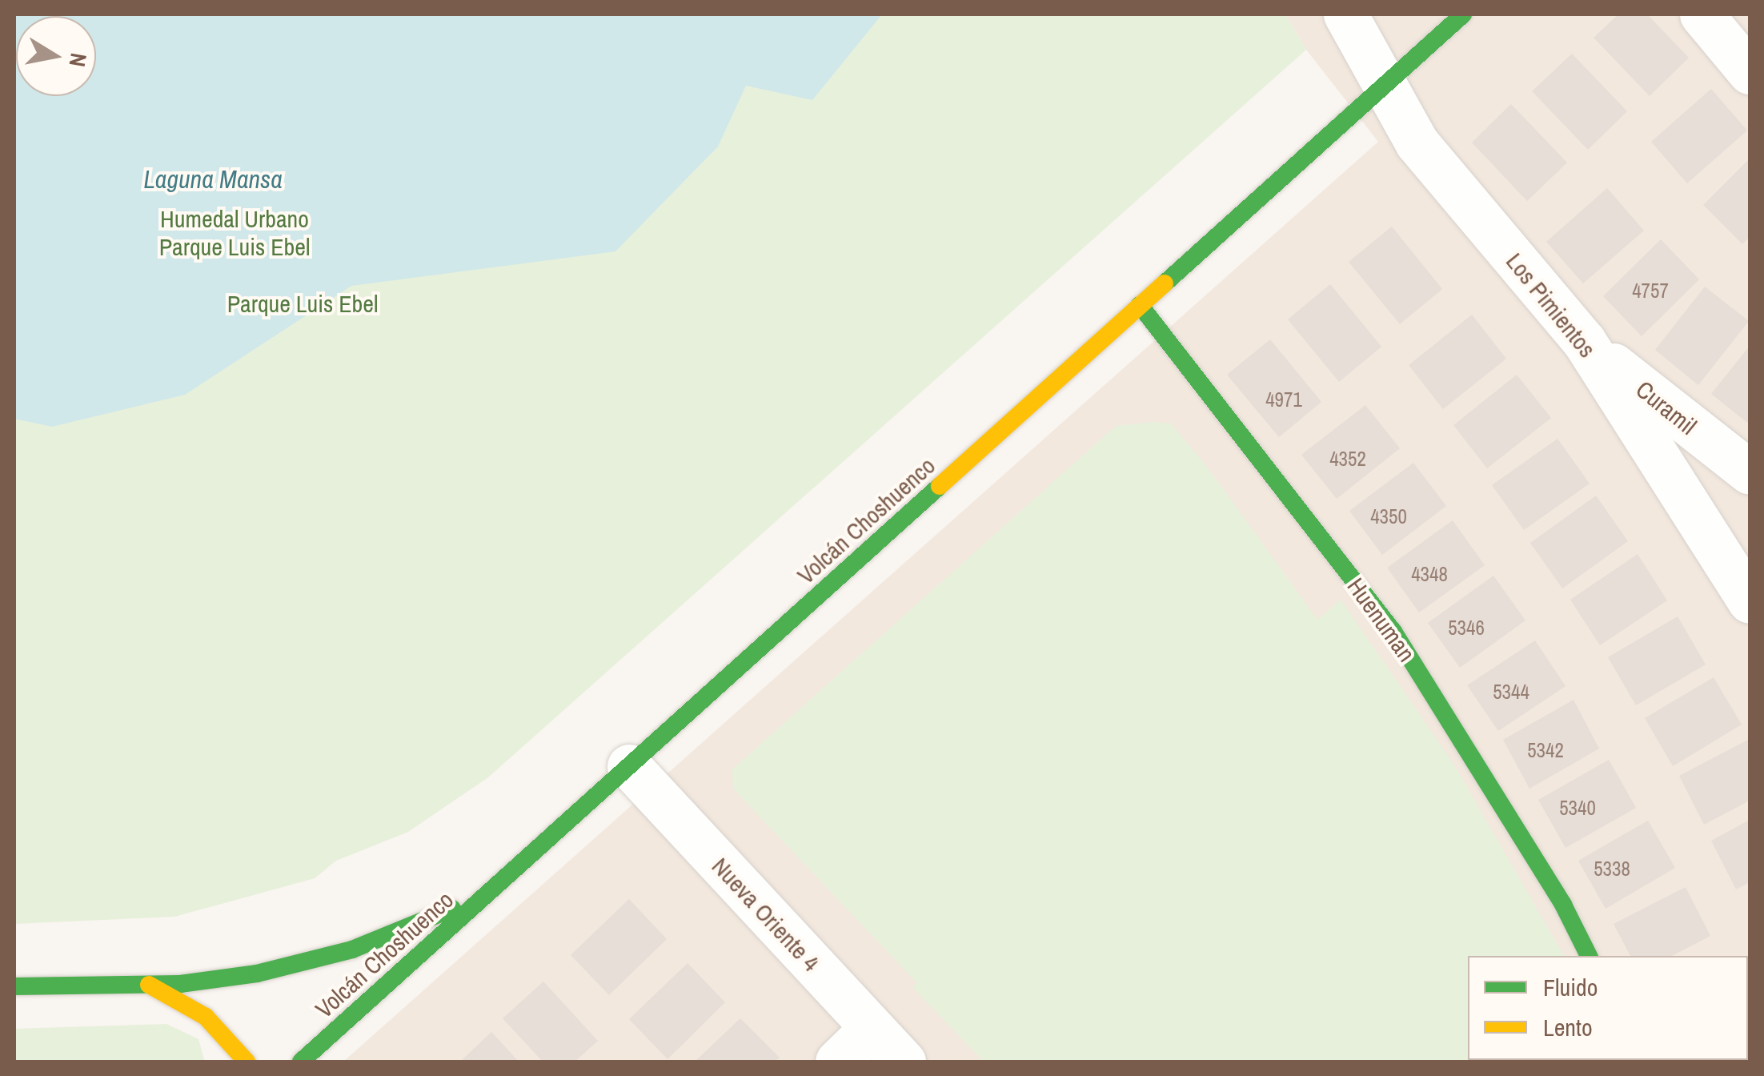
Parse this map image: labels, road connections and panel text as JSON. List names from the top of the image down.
{
  "streets": {
    "street": [
      "Los Pimientos",
      "Curamil",
      "Volcán Choshuenco",
      "Huenuman",
      "Nueva Oriente 4"
    ]
  },
  "crossings": [
    ["Los Pimientos", "Curamil"],
    ["Los Pimientos", "Volcán Choshuenco"],
    ["Volcán Choshuenco", "Huenuman"],
    ["Volcán Choshuenco", "Nueva Oriente 4"]
  ],
  "water": ["Laguna Mansa"],
  "parks": ["Humedal Urbano Parque Luis Ebel", "Parque Luis Ebel"],
  "house_numbers": [
    "4757",
    "4971",
    "4352",
    "4350",
    "4348",
    "5346",
    "5344",
    "5342",
    "5340",
    "5338"
  ],
  "legend": ["Fluido", "Lento"],
  "north": "right"
}
